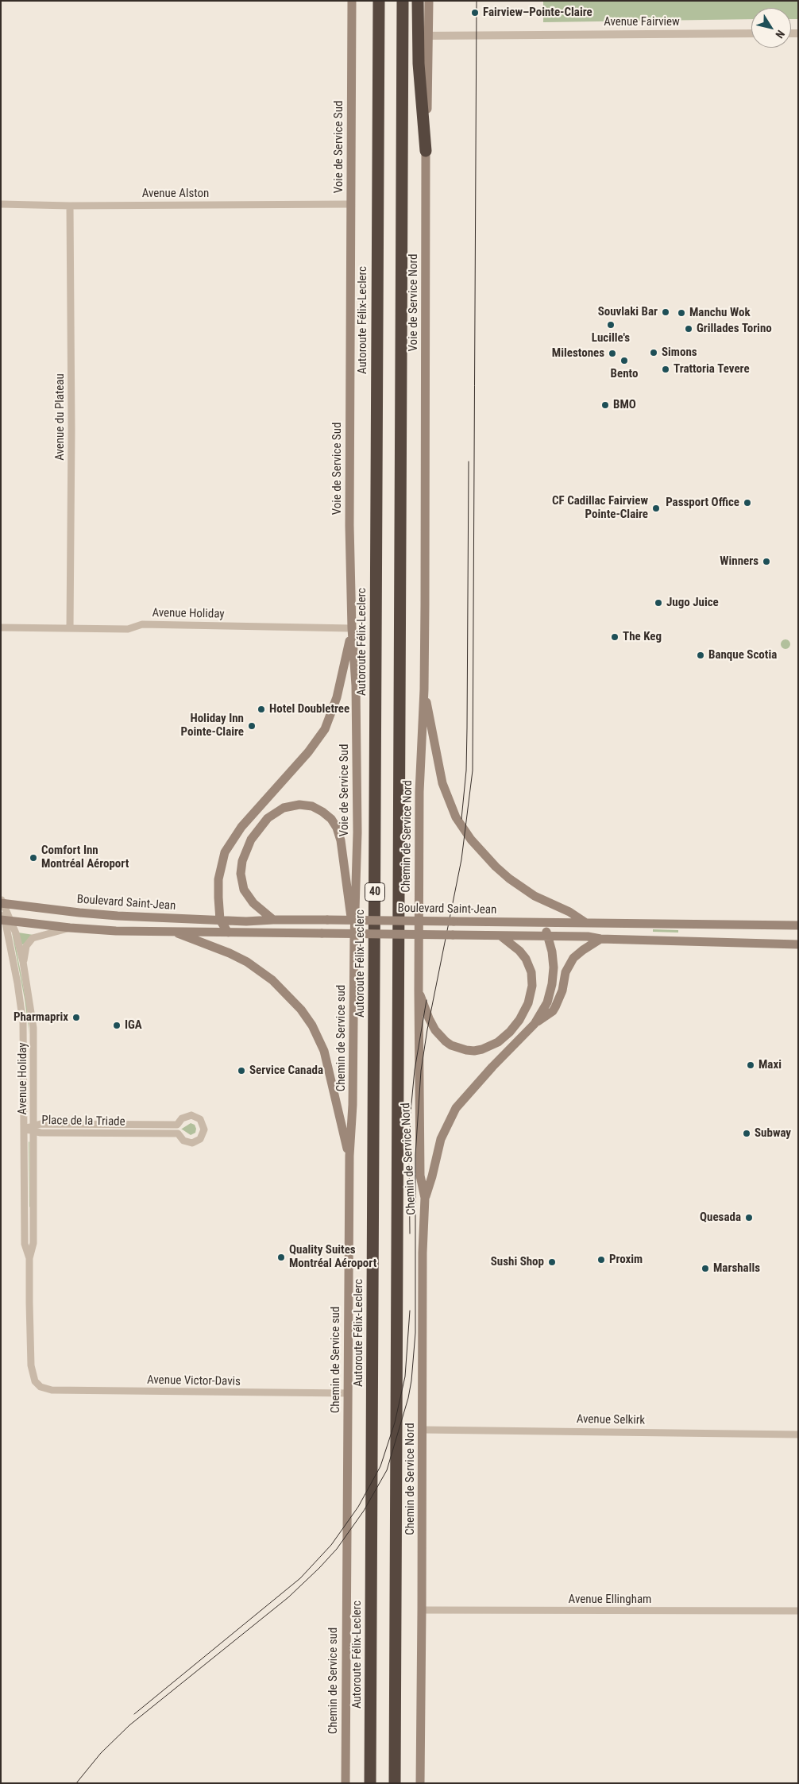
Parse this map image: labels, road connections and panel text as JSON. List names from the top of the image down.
{
  "streets": {
    "highway": ["Autoroute Félix-Leclerc", "40"],
    "main road": [
      "Voie de Service Sud",
      "Voie de Service Nord",
      "Chemin de Service Nord",
      "Boulevard Saint-Jean",
      "Chemin de Service sud"
    ],
    "street": [
      "Avenue Fairview",
      "Avenue Alston",
      "Avenue du Plateau",
      "Avenue Holiday",
      "Place de la Triade",
      "Avenue Victor-Davis",
      "Avenue Selkirk",
      "Avenue Ellingham"
    ]
  },
  "crossings": [
    ["Avenue Fairview", "Voie de Service Nord"],
    ["Voie de Service Sud", "Avenue Alston"],
    ["Voie de Service Sud", "Avenue Holiday"],
    ["Voie de Service Sud", "Chemin de Service sud"],
    ["Avenue Alston", "Avenue du Plateau"],
    ["Voie de Service Nord", "Chemin de Service Nord"],
    ["Avenue du Plateau", "Avenue Holiday"],
    ["Avenue Holiday", "Boulevard Saint-Jean"],
    ["Avenue Holiday", "Place de la Triade"],
    ["Avenue Holiday", "Avenue Victor-Davis"],
    ["Chemin de Service Nord", "Avenue Selkirk"],
    ["Chemin de Service Nord", "Avenue Ellingham"],
    ["Chemin de Service sud", "Avenue Victor-Davis"]
  ],
  "places": [
    "Fairview–Pointe-Claire",
    "Souvlaki Bar",
    "Manchu Wok",
    "Lucille's",
    "Grillades Torino",
    "Simons",
    "Milestones",
    "Bento",
    "Trattoria Tevere",
    "BMO",
    "Passport Office",
    "CF Cadillac Fairview Pointe-Claire",
    "Winners",
    "Jugo Juice",
    "The Keg",
    "Banque Scotia",
    "Hotel Doubletree",
    "Holiday Inn Pointe-Claire",
    "Comfort Inn Montréal Aéroport",
    "Pharmaprix",
    "IGA",
    "Maxi",
    "Service Canada",
    "Subway",
    "Quesada",
    "Quality Suites Montréal Aéroport",
    "Proxim",
    "Sushi Shop",
    "Marshalls"
  ],
  "north": "bottom right"
}
